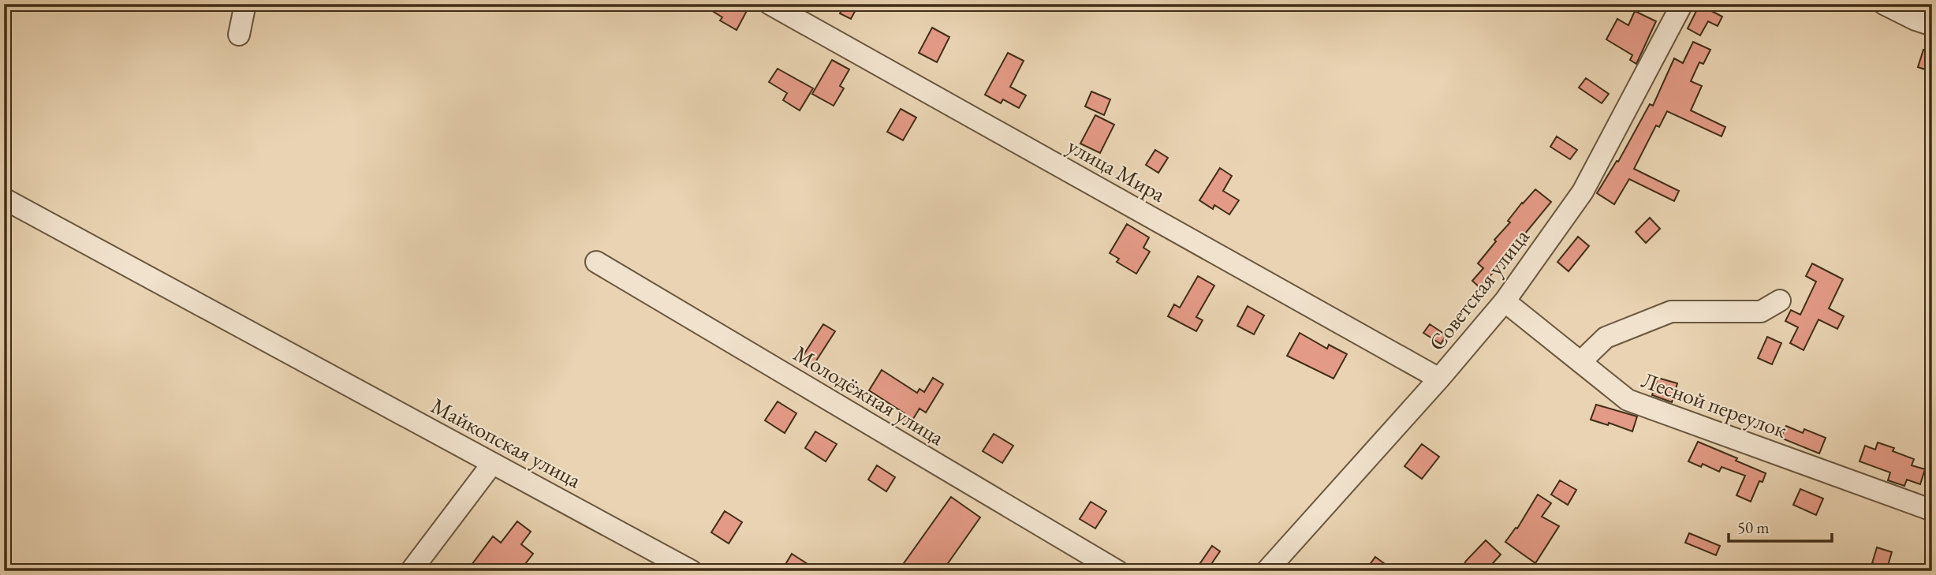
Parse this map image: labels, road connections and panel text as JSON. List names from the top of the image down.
{
  "streets": {
    "street": [
      "улица Мира",
      "Советская улица",
      "Молодёжная улица",
      "Лесной переулок",
      "Майкопская улица"
    ]
  },
  "crossings": [
    ["улица Мира", "Советская улица"],
    ["Советская улица", "Лесной переулок"]
  ],
  "scale_bar": "50 m"
}
